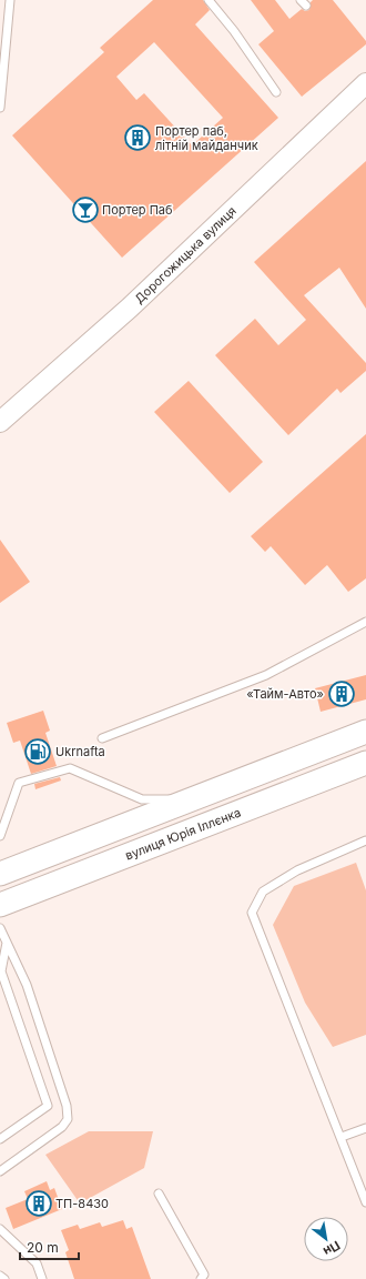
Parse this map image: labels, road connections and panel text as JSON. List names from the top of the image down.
{
  "streets": {
    "main road": ["вулиця Юрія Іллєнка"],
    "street": ["Дорогожицька вулиця"]
  },
  "places": {
    "building": ["Портер паб, літній майданчик", "«Тайм-Авто»", "ТП-8430"],
    "bar": ["Портер Паб"],
    "fuel station": ["Ukrnafta"]
  },
  "scale_bar": "20 m",
  "north": "bottom right"
}
